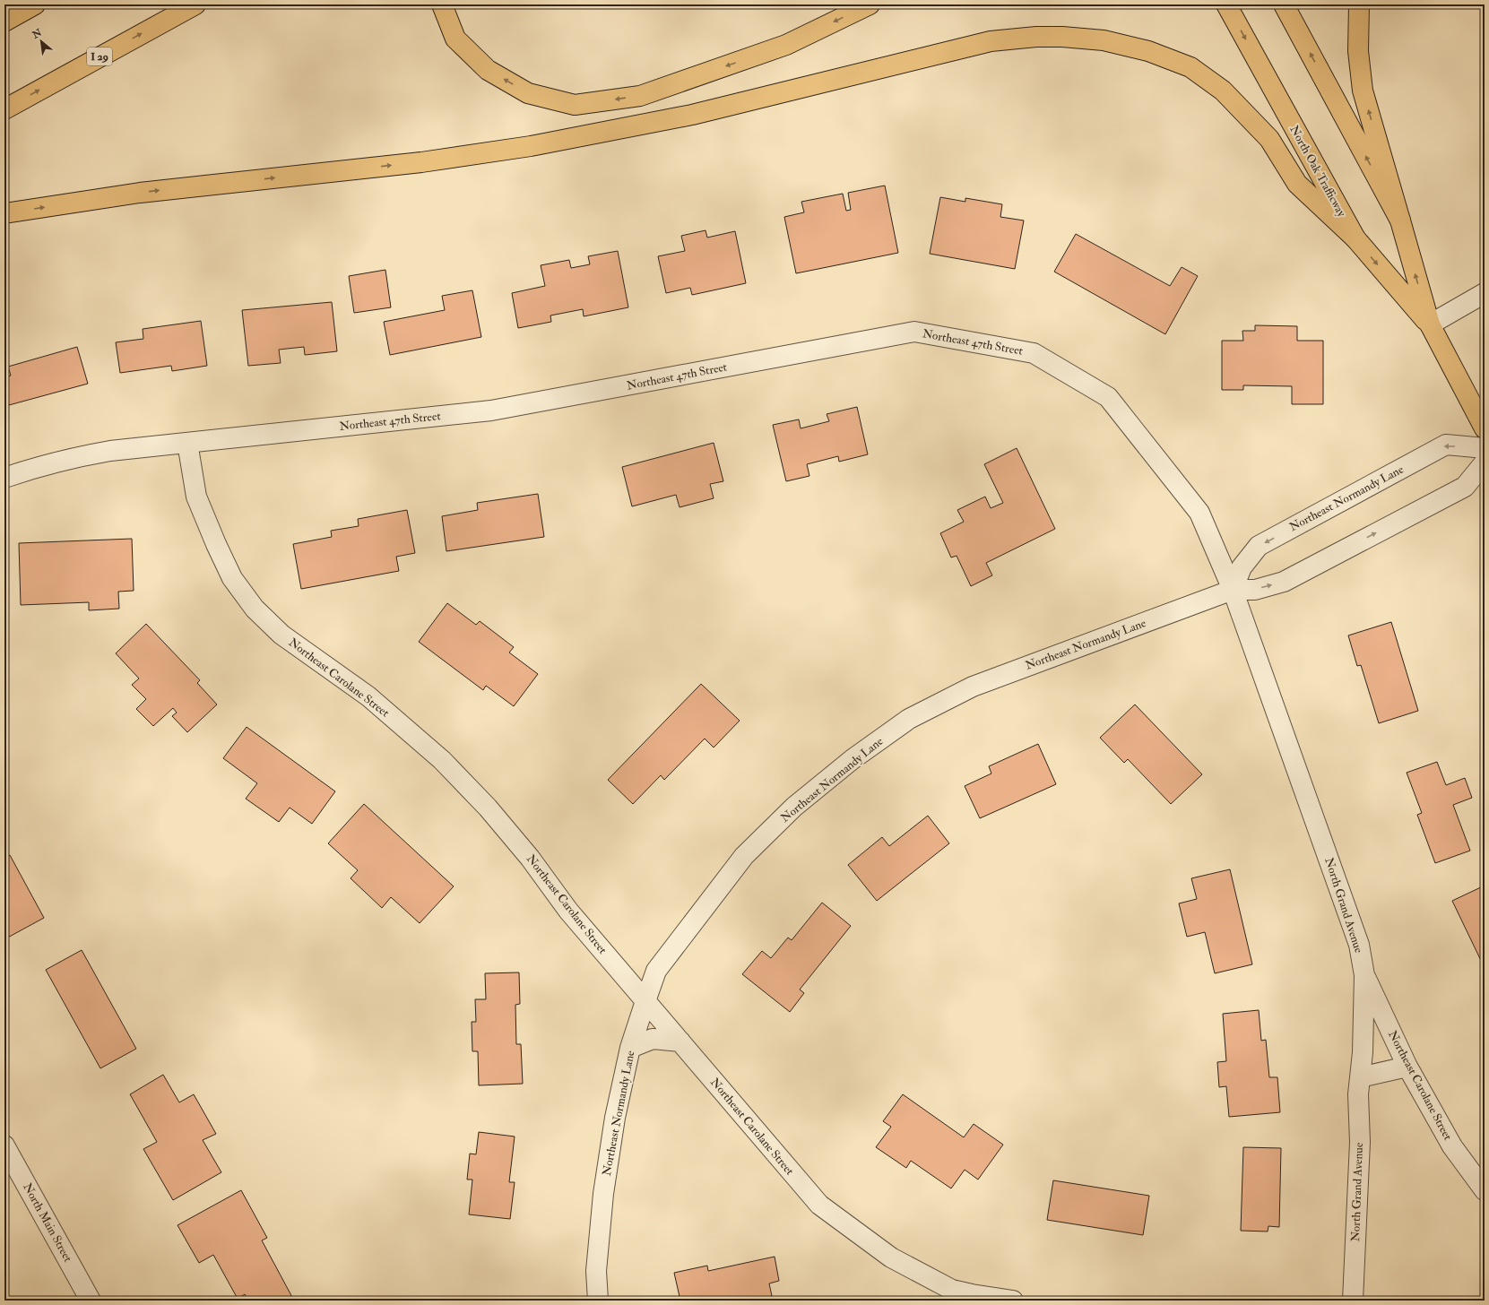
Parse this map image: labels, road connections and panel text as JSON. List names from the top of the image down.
{
  "streets": {
    "main road": ["I 29", "North Oak Trafficway"],
    "street": [
      "Northeast 47th Street",
      "Northeast Normandy Lane",
      "Northeast Carolane Street",
      "North Grand Avenue",
      "North Main Street"
    ]
  },
  "crossings": [
    ["Northeast 47th Street", "Northeast Normandy Lane"],
    ["Northeast 47th Street", "Northeast Carolane Street"],
    ["Northeast 47th Street", "North Grand Avenue"],
    ["Northeast Normandy Lane", "Northeast Carolane Street"],
    ["Northeast Normandy Lane", "North Grand Avenue"],
    ["Northeast Carolane Street", "North Grand Avenue"]
  ],
  "north": "top left"
}
